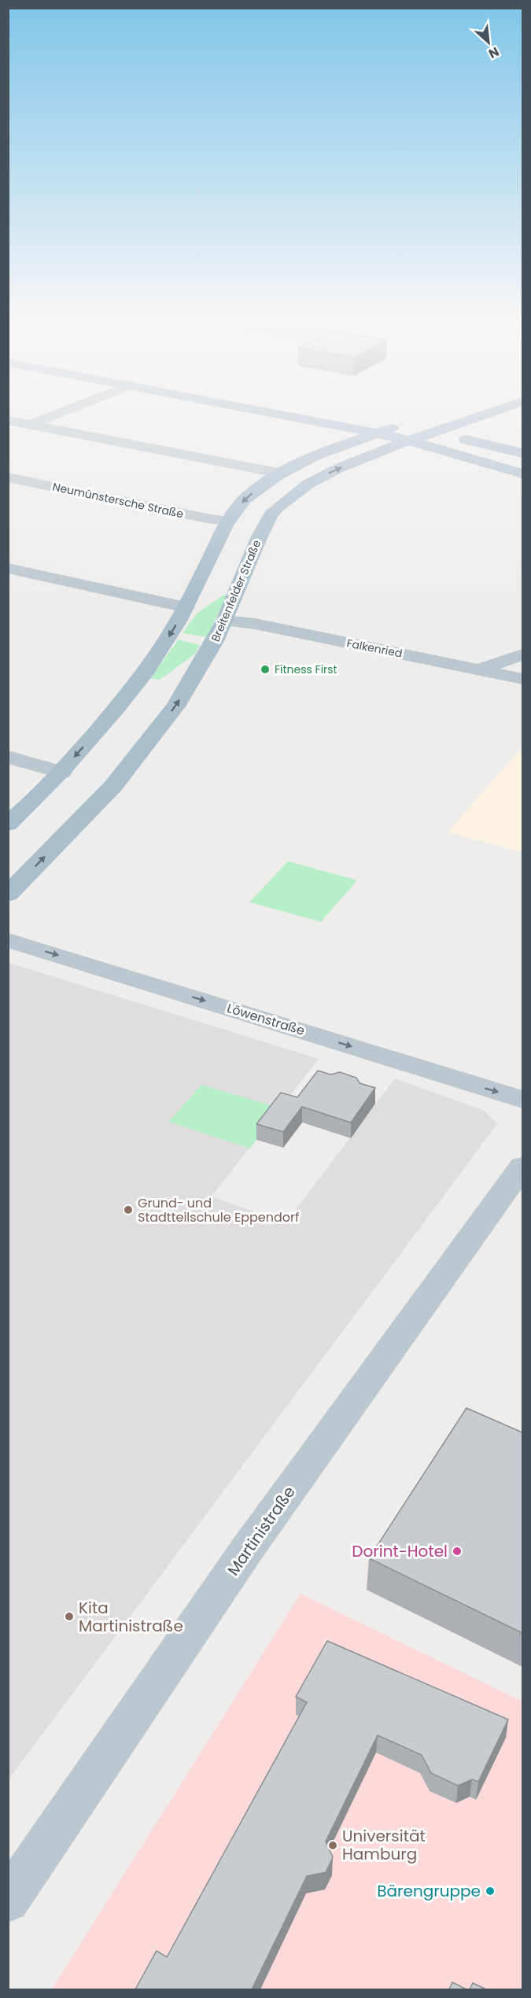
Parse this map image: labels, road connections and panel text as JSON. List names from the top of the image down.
{
  "streets": {
    "main road": ["Breitenfelder Straße"],
    "street": [
      "Neumünstersche Straße",
      "Falkenried",
      "Löwenstraße",
      "Martinistraße"
    ]
  },
  "crossings": [
    ["Breitenfelder Straße", "Falkenried"]
  ],
  "one_way": ["Löwenstraße"],
  "places": [
    "Fitness First",
    "Grund- und Stadtteilschule Eppendorf",
    "Dorint-Hotel",
    "Kita Martinistraße",
    "Universität Hamburg",
    "Bärengruppe"
  ],
  "north": "bottom right"
}
